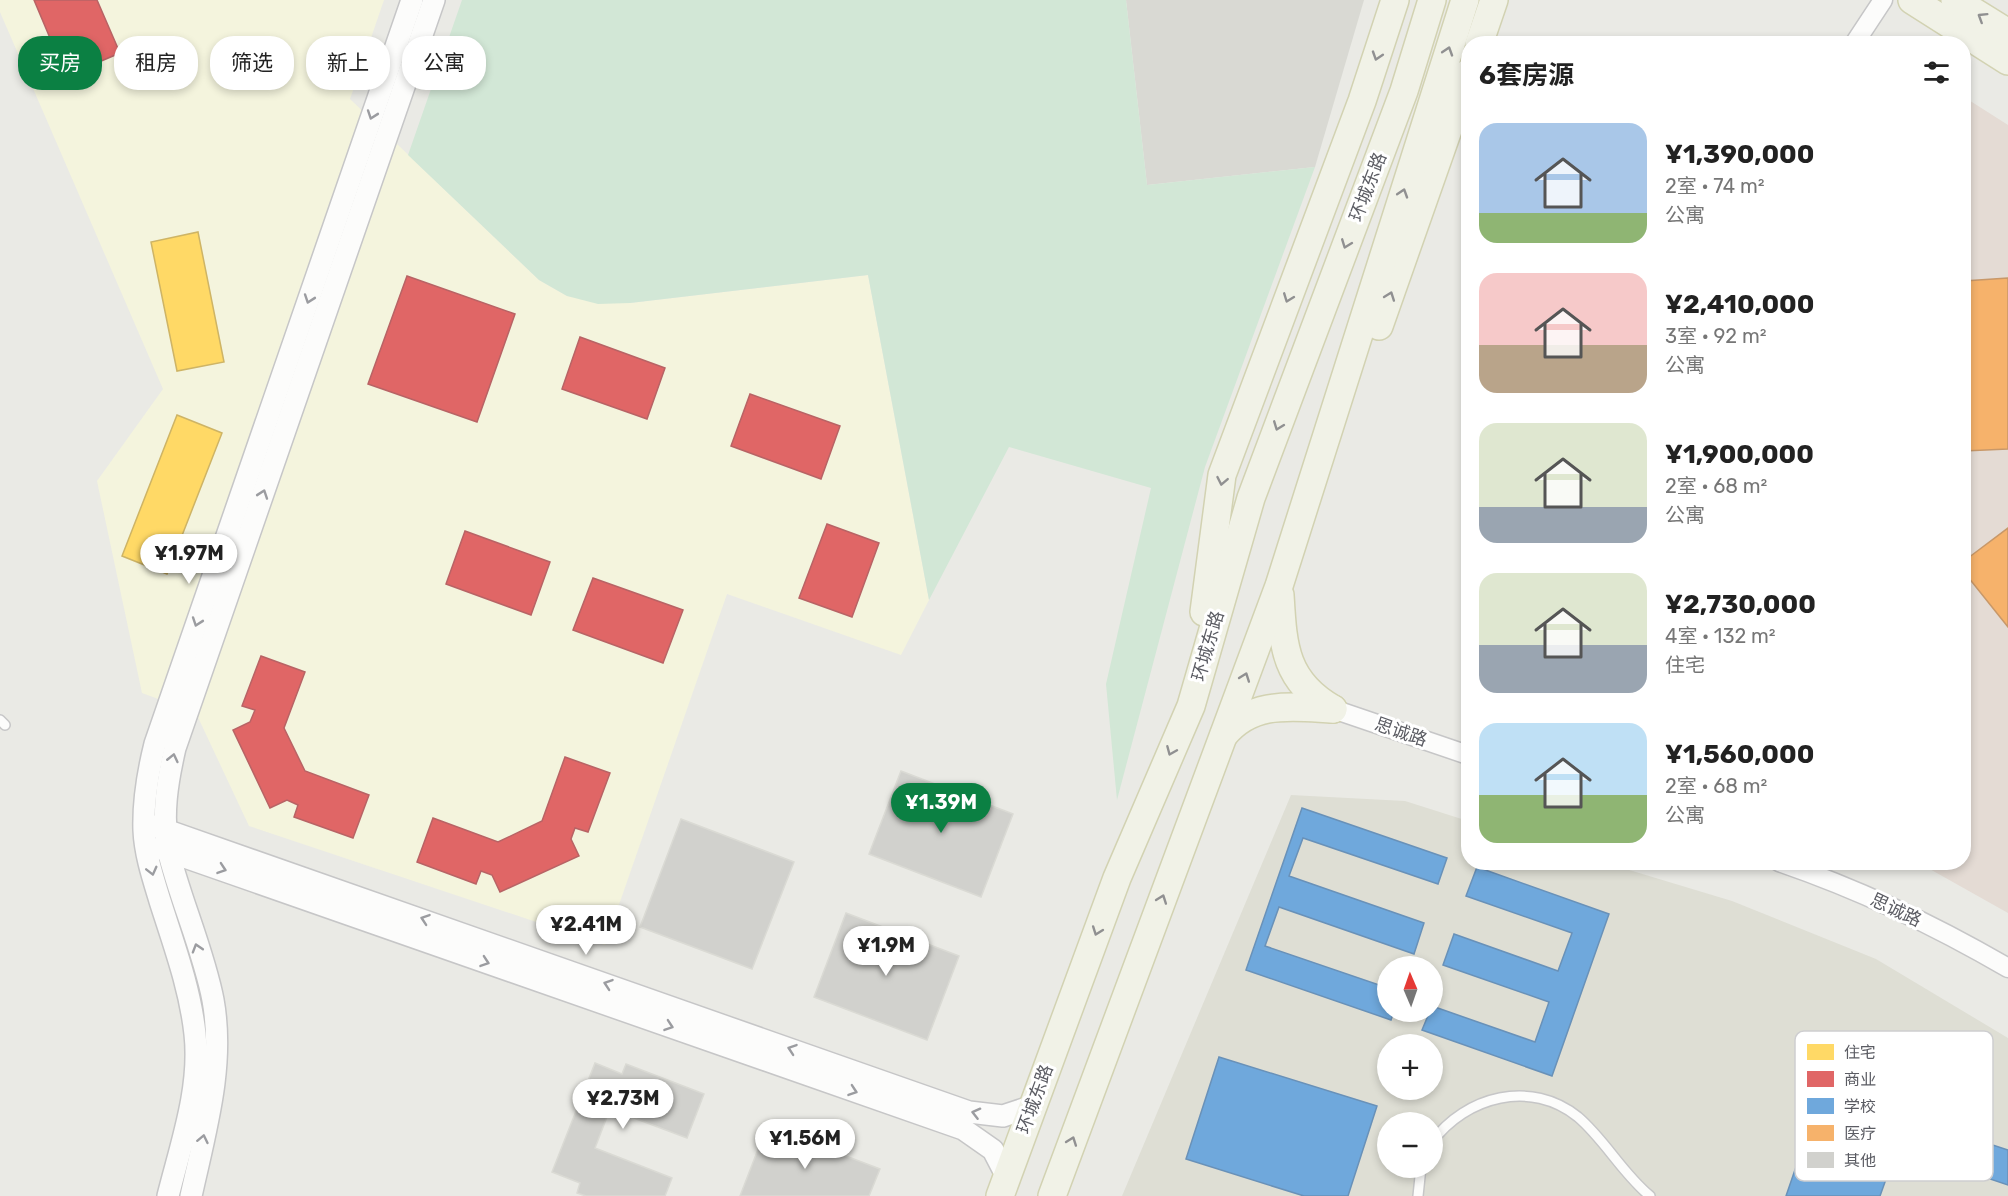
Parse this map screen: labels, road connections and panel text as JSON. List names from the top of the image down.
{
  "streets": {
    "main road": ["环城东路"],
    "street": ["思诚路"]
  },
  "legend": [
    "住宅",
    "商业",
    "学校",
    "医疗",
    "其他"
  ],
  "north": "top",
  "page": {
    "chip": [
      "买房",
      "租房",
      "筛选",
      "新上",
      "公寓"
    ],
    "heading": "6套房源",
    "list": [
      {
        "name": "¥1,390,000",
        "note": "2室 · 74 m² · 公寓"
      },
      {
        "name": "¥2,410,000",
        "note": "3室 · 92 m² · 公寓"
      },
      {
        "name": "¥1,900,000",
        "note": "2室 · 68 m² · 公寓"
      },
      {
        "name": "¥2,730,000",
        "note": "4室 · 132 m² · 住宅"
      },
      {
        "name": "¥1,560,000",
        "note": "2室 · 68 m² · 公寓"
      }
    ],
    "price": [
      "¥1.97M",
      "¥1.39M",
      "¥2.41M",
      "¥1.9M",
      "¥2.73M",
      "¥1.56M"
    ],
    "map_buttons": ["+", "−"]
  }
}
